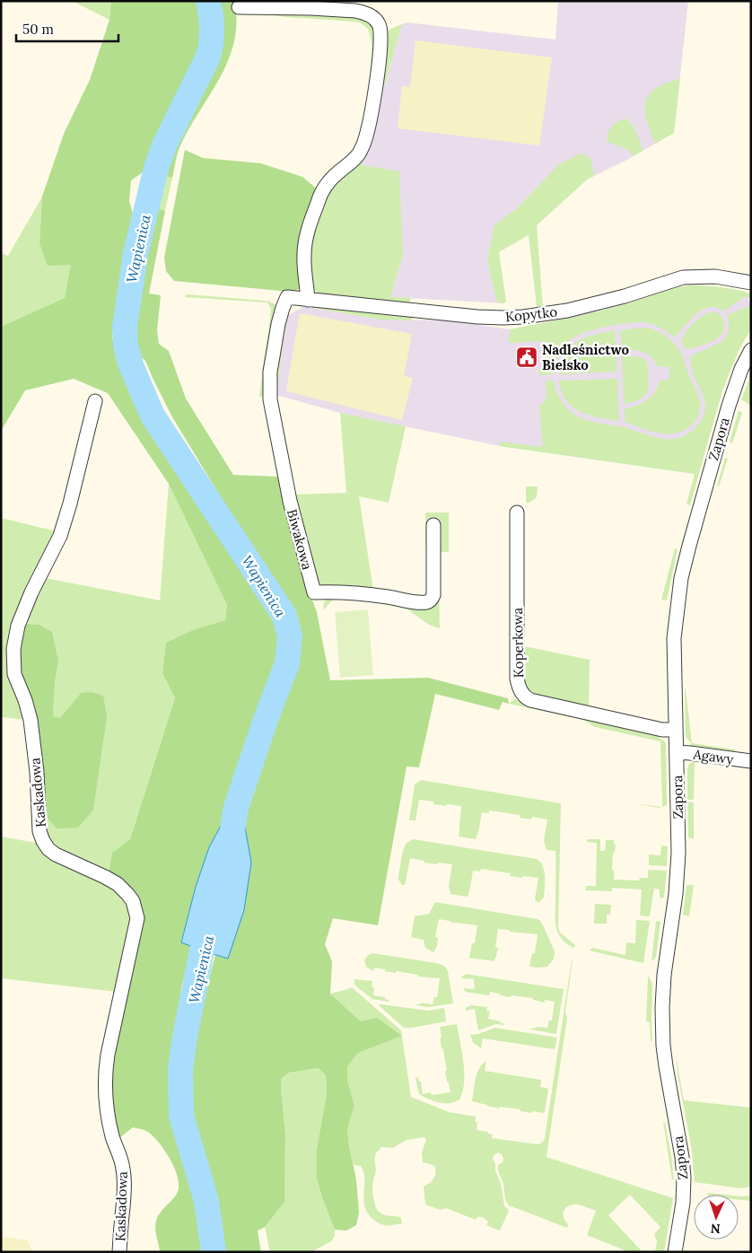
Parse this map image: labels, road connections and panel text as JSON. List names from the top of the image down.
{
  "streets": {
    "street": [
      "Kopytko",
      "Zapora",
      "Biwakowa",
      "Koperkowa",
      "Agawy",
      "Kaskadowa"
    ]
  },
  "crossings": [
    ["Kopytko", "Biwakowa"],
    ["Zapora", "Koperkowa"],
    ["Zapora", "Agawy"]
  ],
  "water": ["Wapienica"],
  "places": {
    "public building": ["Nadleśnictwo Bielsko"]
  },
  "scale_bar": "50 m",
  "north": "bottom"
}
